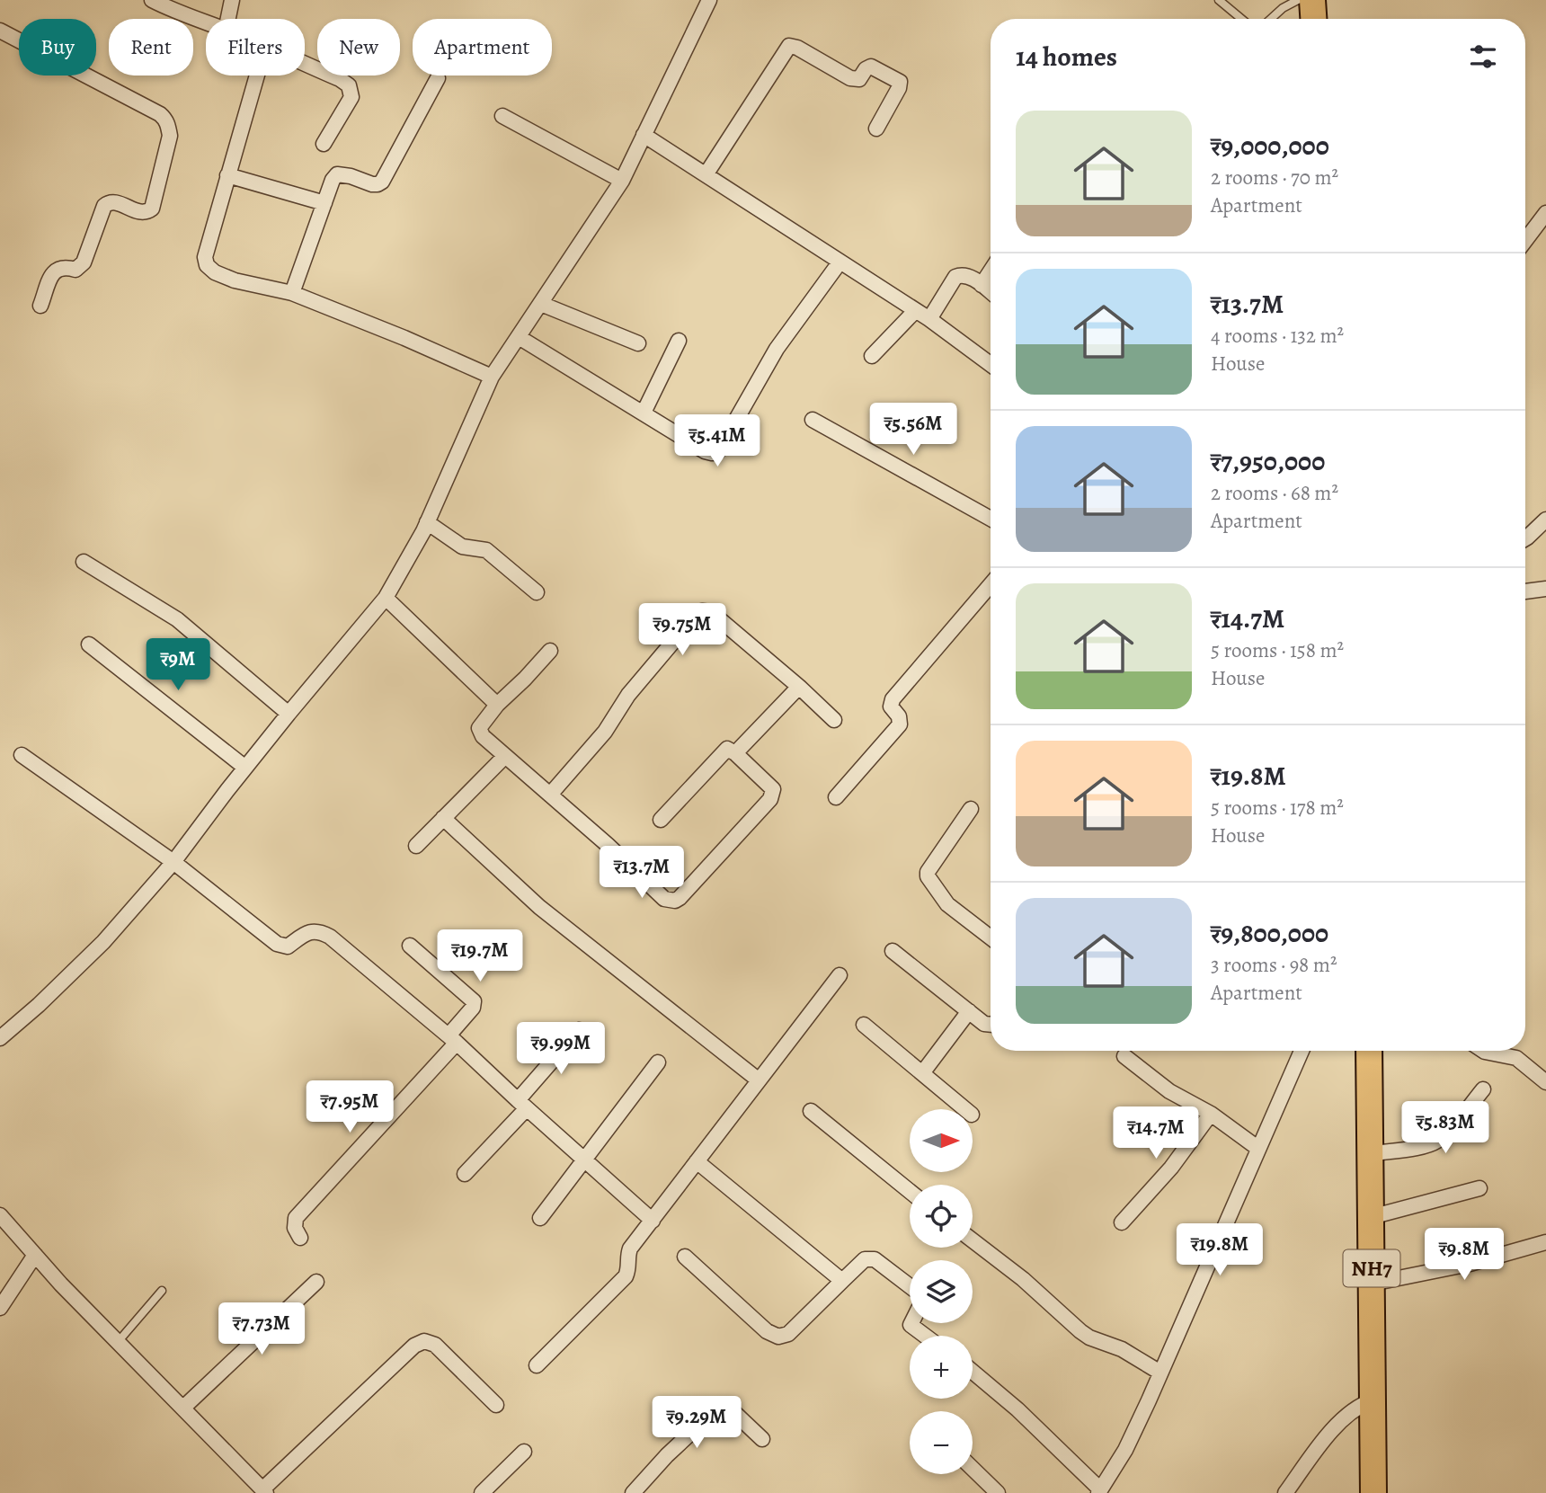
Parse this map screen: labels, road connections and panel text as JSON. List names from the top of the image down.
{
  "streets": {
    "highway": ["NH7"]
  },
  "north": "right",
  "page": {
    "chip": [
      "Buy",
      "Rent",
      "Filters",
      "New",
      "Apartment"
    ],
    "heading": "14 homes",
    "list": [
      {
        "name": "₹9,000,000",
        "note": "2 rooms · 70 m² · Apartment"
      },
      {
        "name": "₹13.7M",
        "note": "4 rooms · 132 m² · House"
      },
      {
        "name": "₹7,950,000",
        "note": "2 rooms · 68 m² · Apartment"
      },
      {
        "name": "₹14.7M",
        "note": "5 rooms · 158 m² · House"
      },
      {
        "name": "₹19.8M",
        "note": "5 rooms · 178 m² · House"
      },
      {
        "name": "₹9,800,000",
        "note": "3 rooms · 98 m² · Apartment"
      }
    ],
    "price": [
      "₹5.56M",
      "₹5.41M",
      "₹9.75M",
      "₹9M",
      "₹13.7M",
      "₹19.7M",
      "₹9.99M",
      "₹7.95M",
      "₹5.83M",
      "₹14.7M",
      "₹19.8M",
      "₹9.8M",
      "₹7.73M",
      "₹9.29M"
    ],
    "map_buttons": ["+", "−"]
  }
}
